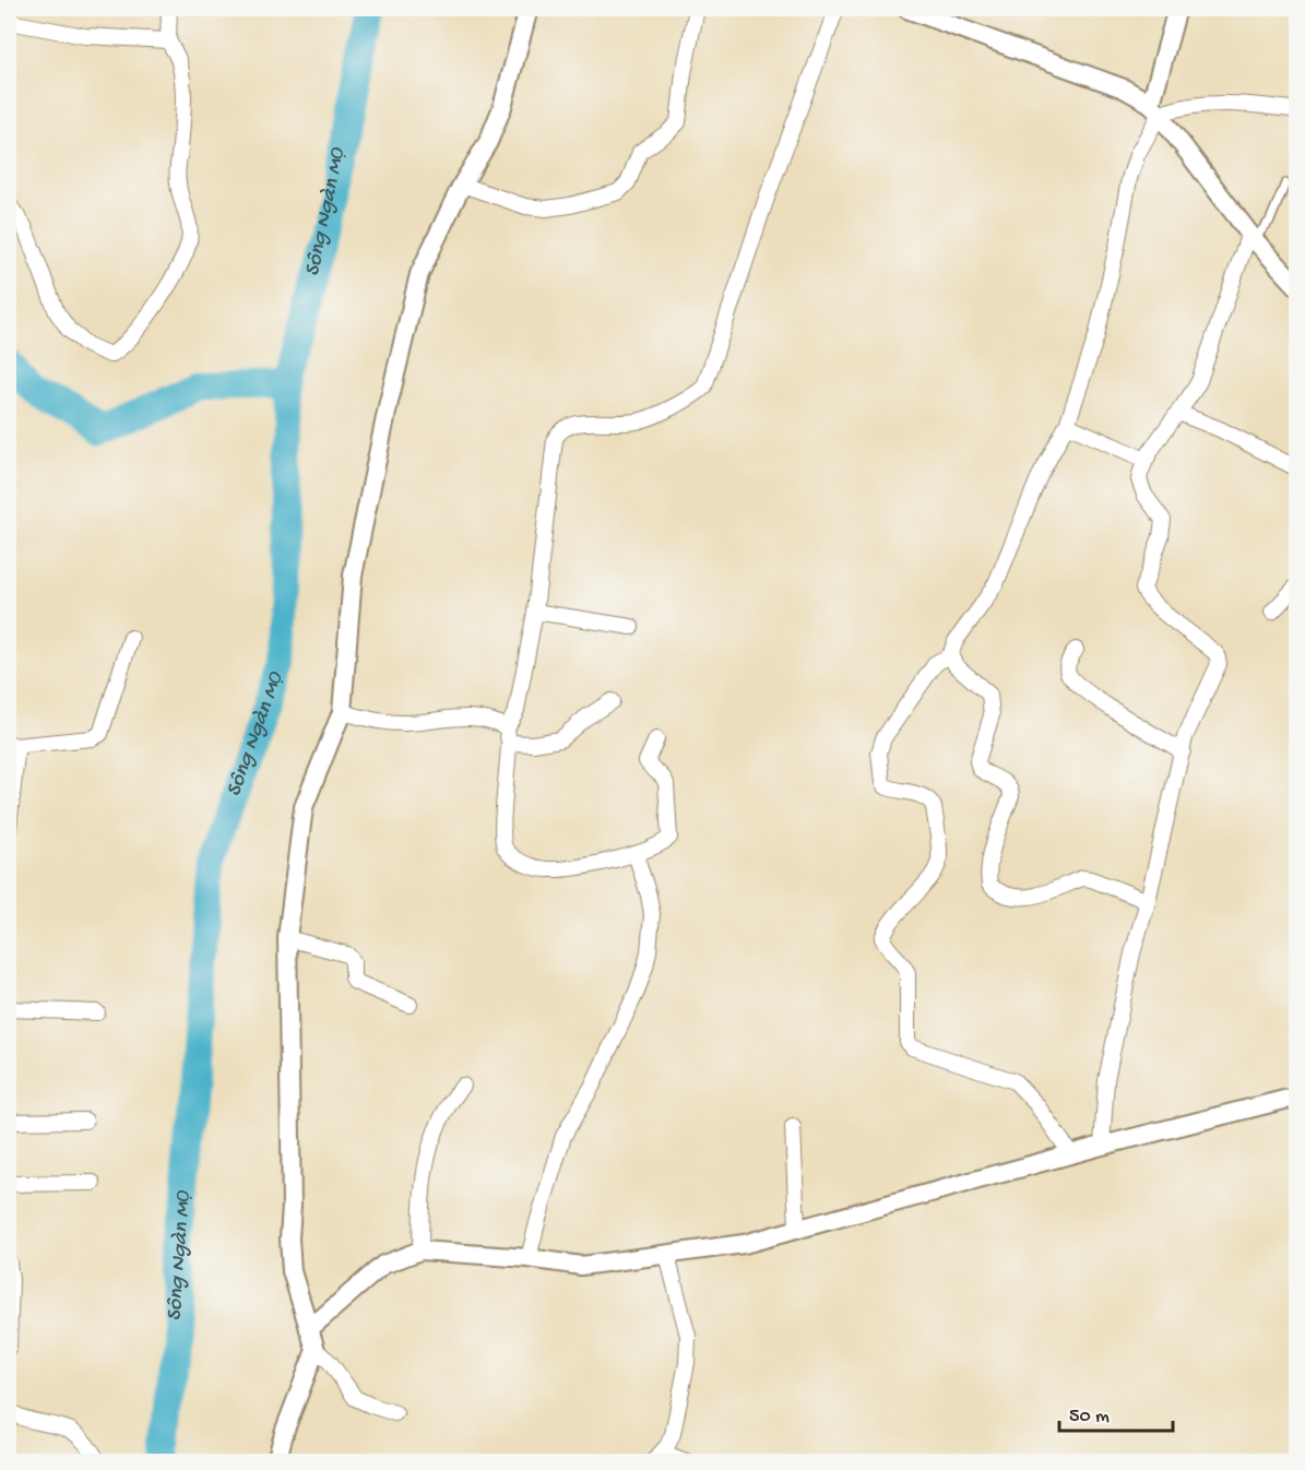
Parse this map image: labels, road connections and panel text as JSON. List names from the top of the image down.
{
  "water": ["Sông Ngàn Mọ"],
  "scale_bar": "50 m"
}
